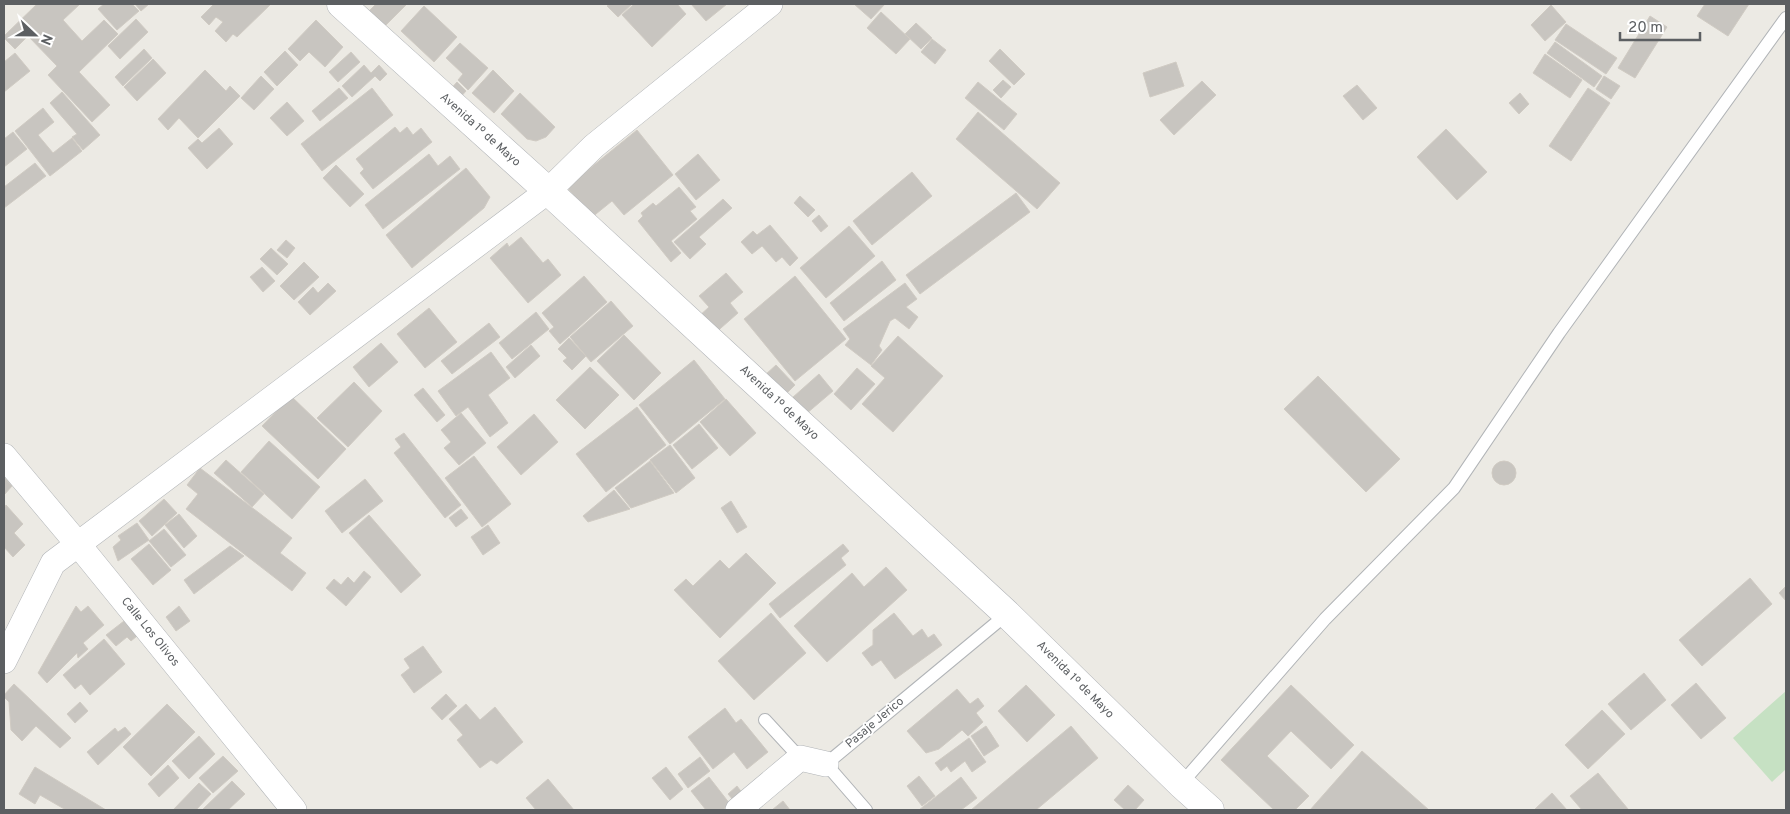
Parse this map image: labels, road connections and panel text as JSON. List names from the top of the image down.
{
  "streets": {
    "main road": ["Avenida 1º de Mayo"],
    "street": ["Calle Los Olivos"],
    "lane": ["Pasaje Jerico"]
  },
  "crossings": [
    ["Avenida 1º de Mayo", "Pasaje Jerico"]
  ],
  "scale_bar": "20 m",
  "north": "right"
}
